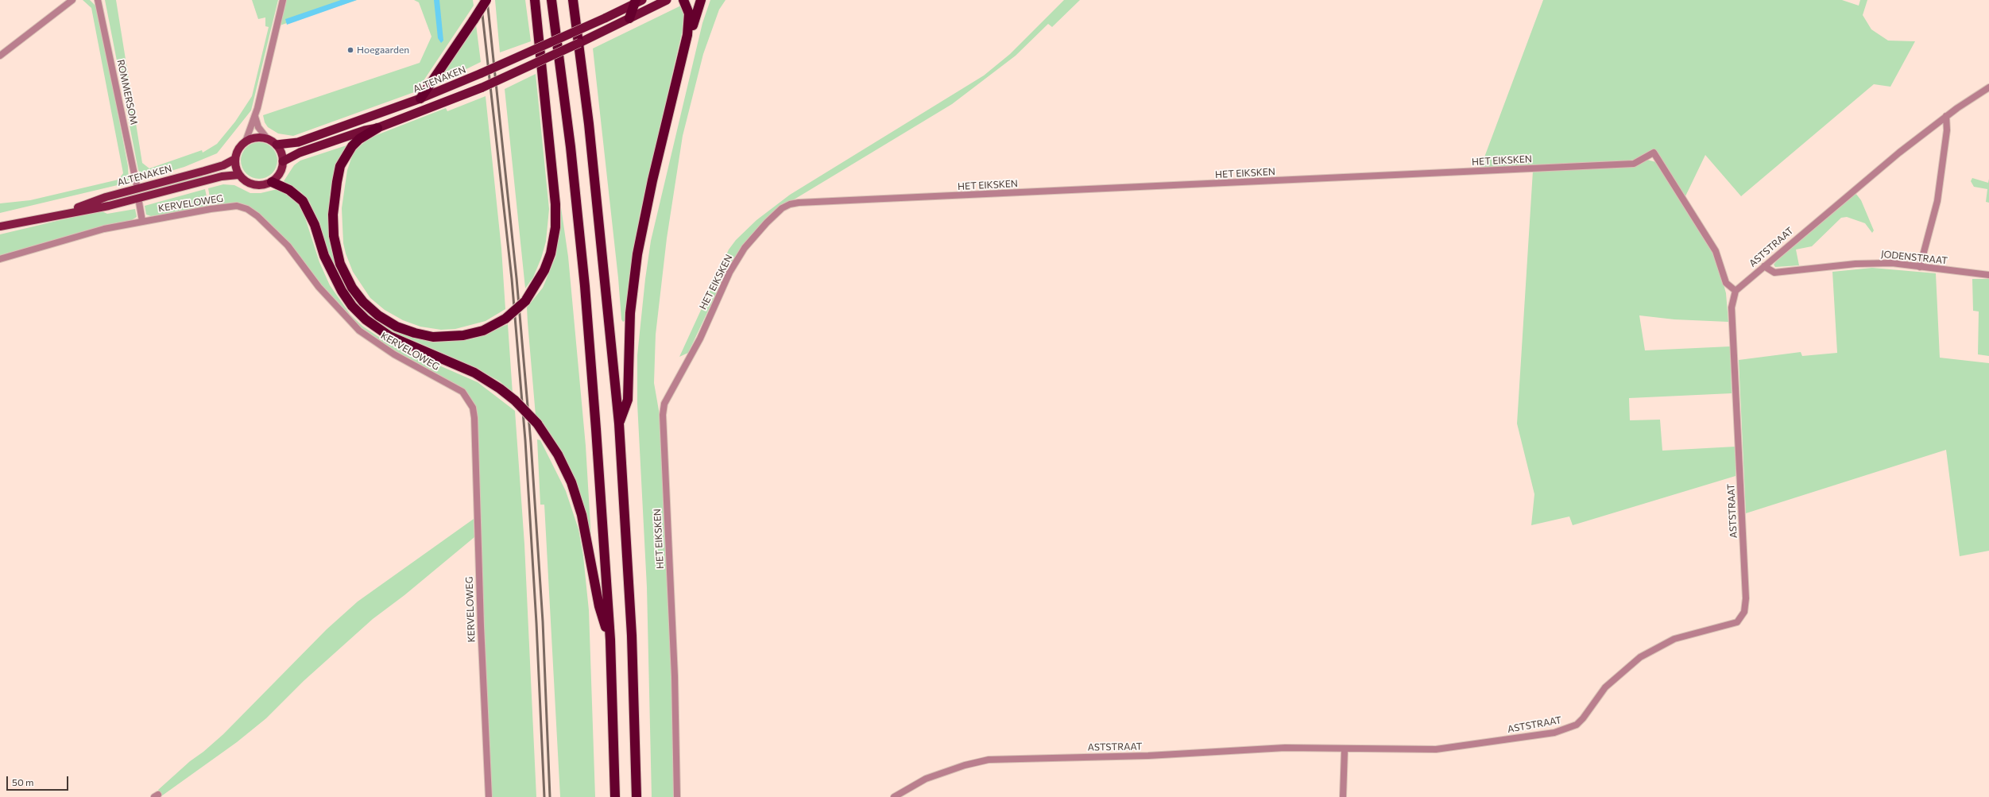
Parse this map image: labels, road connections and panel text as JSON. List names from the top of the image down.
{
  "streets": {
    "highway": ["ALTENAKEN"],
    "street": [
      "ROMMERSOM",
      "HET EIKSKEN",
      "KERVELOWEG",
      "ASTSTRAAT",
      "JODENSTRAAT"
    ]
  },
  "crossings": [
    ["ALTENAKEN", "ROMMERSOM"],
    ["HET EIKSKEN", "ASTSTRAAT"],
    ["ASTSTRAAT", "JODENSTRAAT"]
  ],
  "places": ["Hoegaarden"],
  "scale_bar": "50 m"
}
